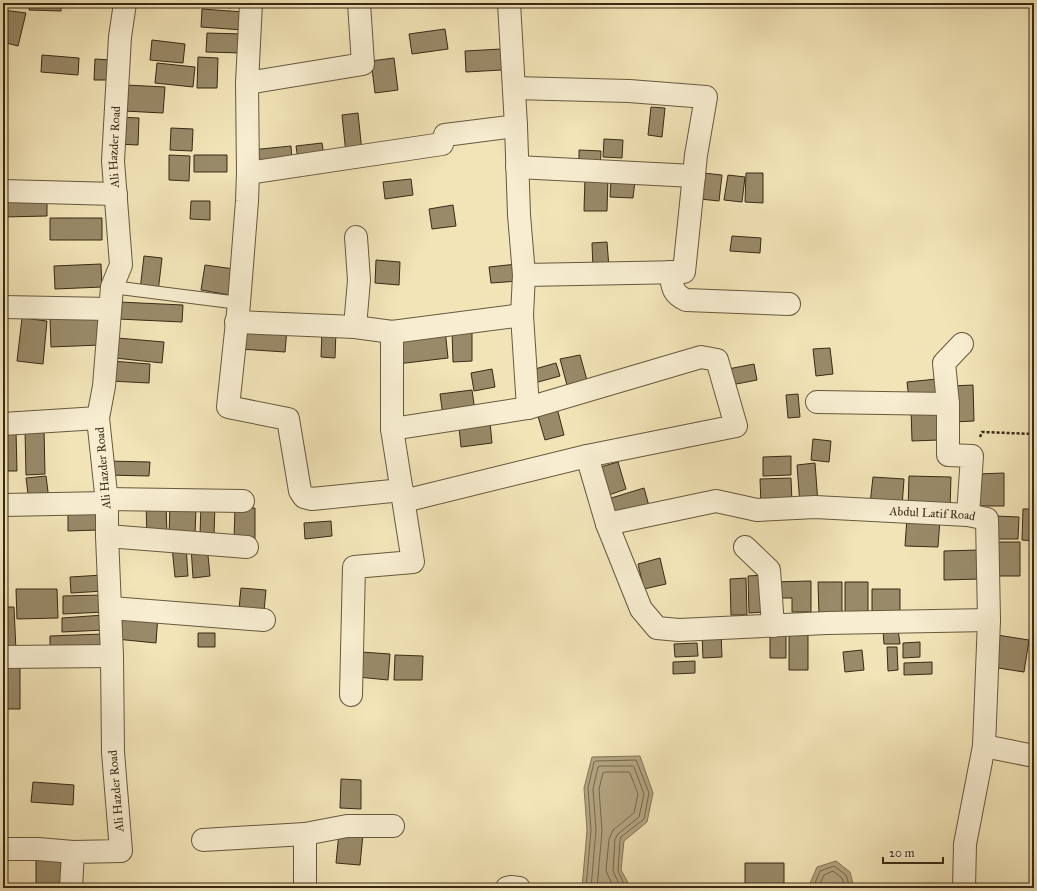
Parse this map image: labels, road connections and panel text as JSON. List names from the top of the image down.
{
  "streets": {
    "street": ["Ali Hazder Road", "Abdul Latif Road"]
  },
  "scale_bar": "20 m"
}
